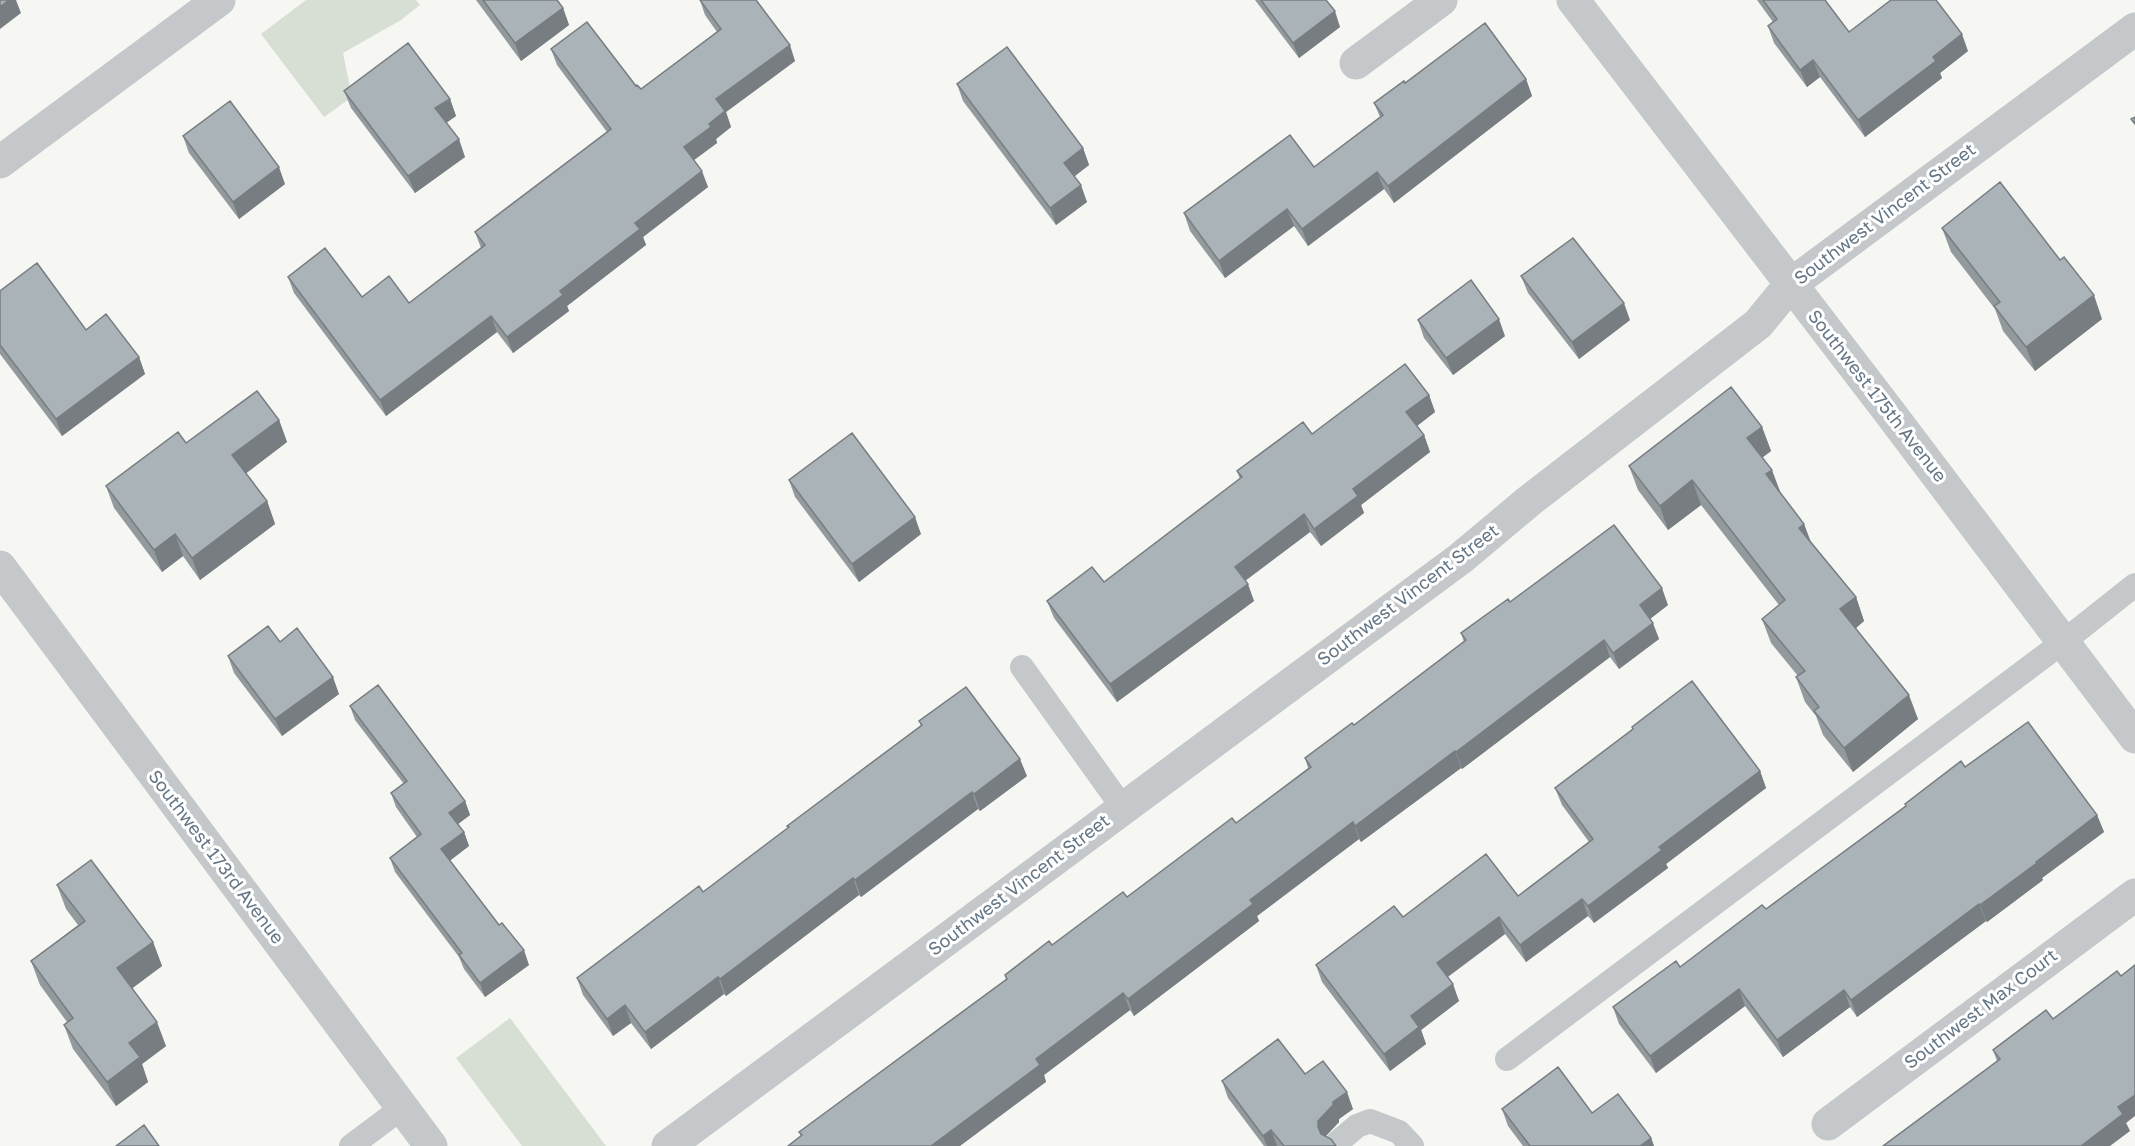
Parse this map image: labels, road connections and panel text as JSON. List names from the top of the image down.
{
  "streets": {
    "street": [
      "Southwest Vincent Street",
      "Southwest 175th Avenue",
      "Southwest 173rd Avenue",
      "Southwest Max Court"
    ]
  },
  "crossings": [
    ["Southwest Vincent Street", "Southwest 175th Avenue"]
  ]
}
